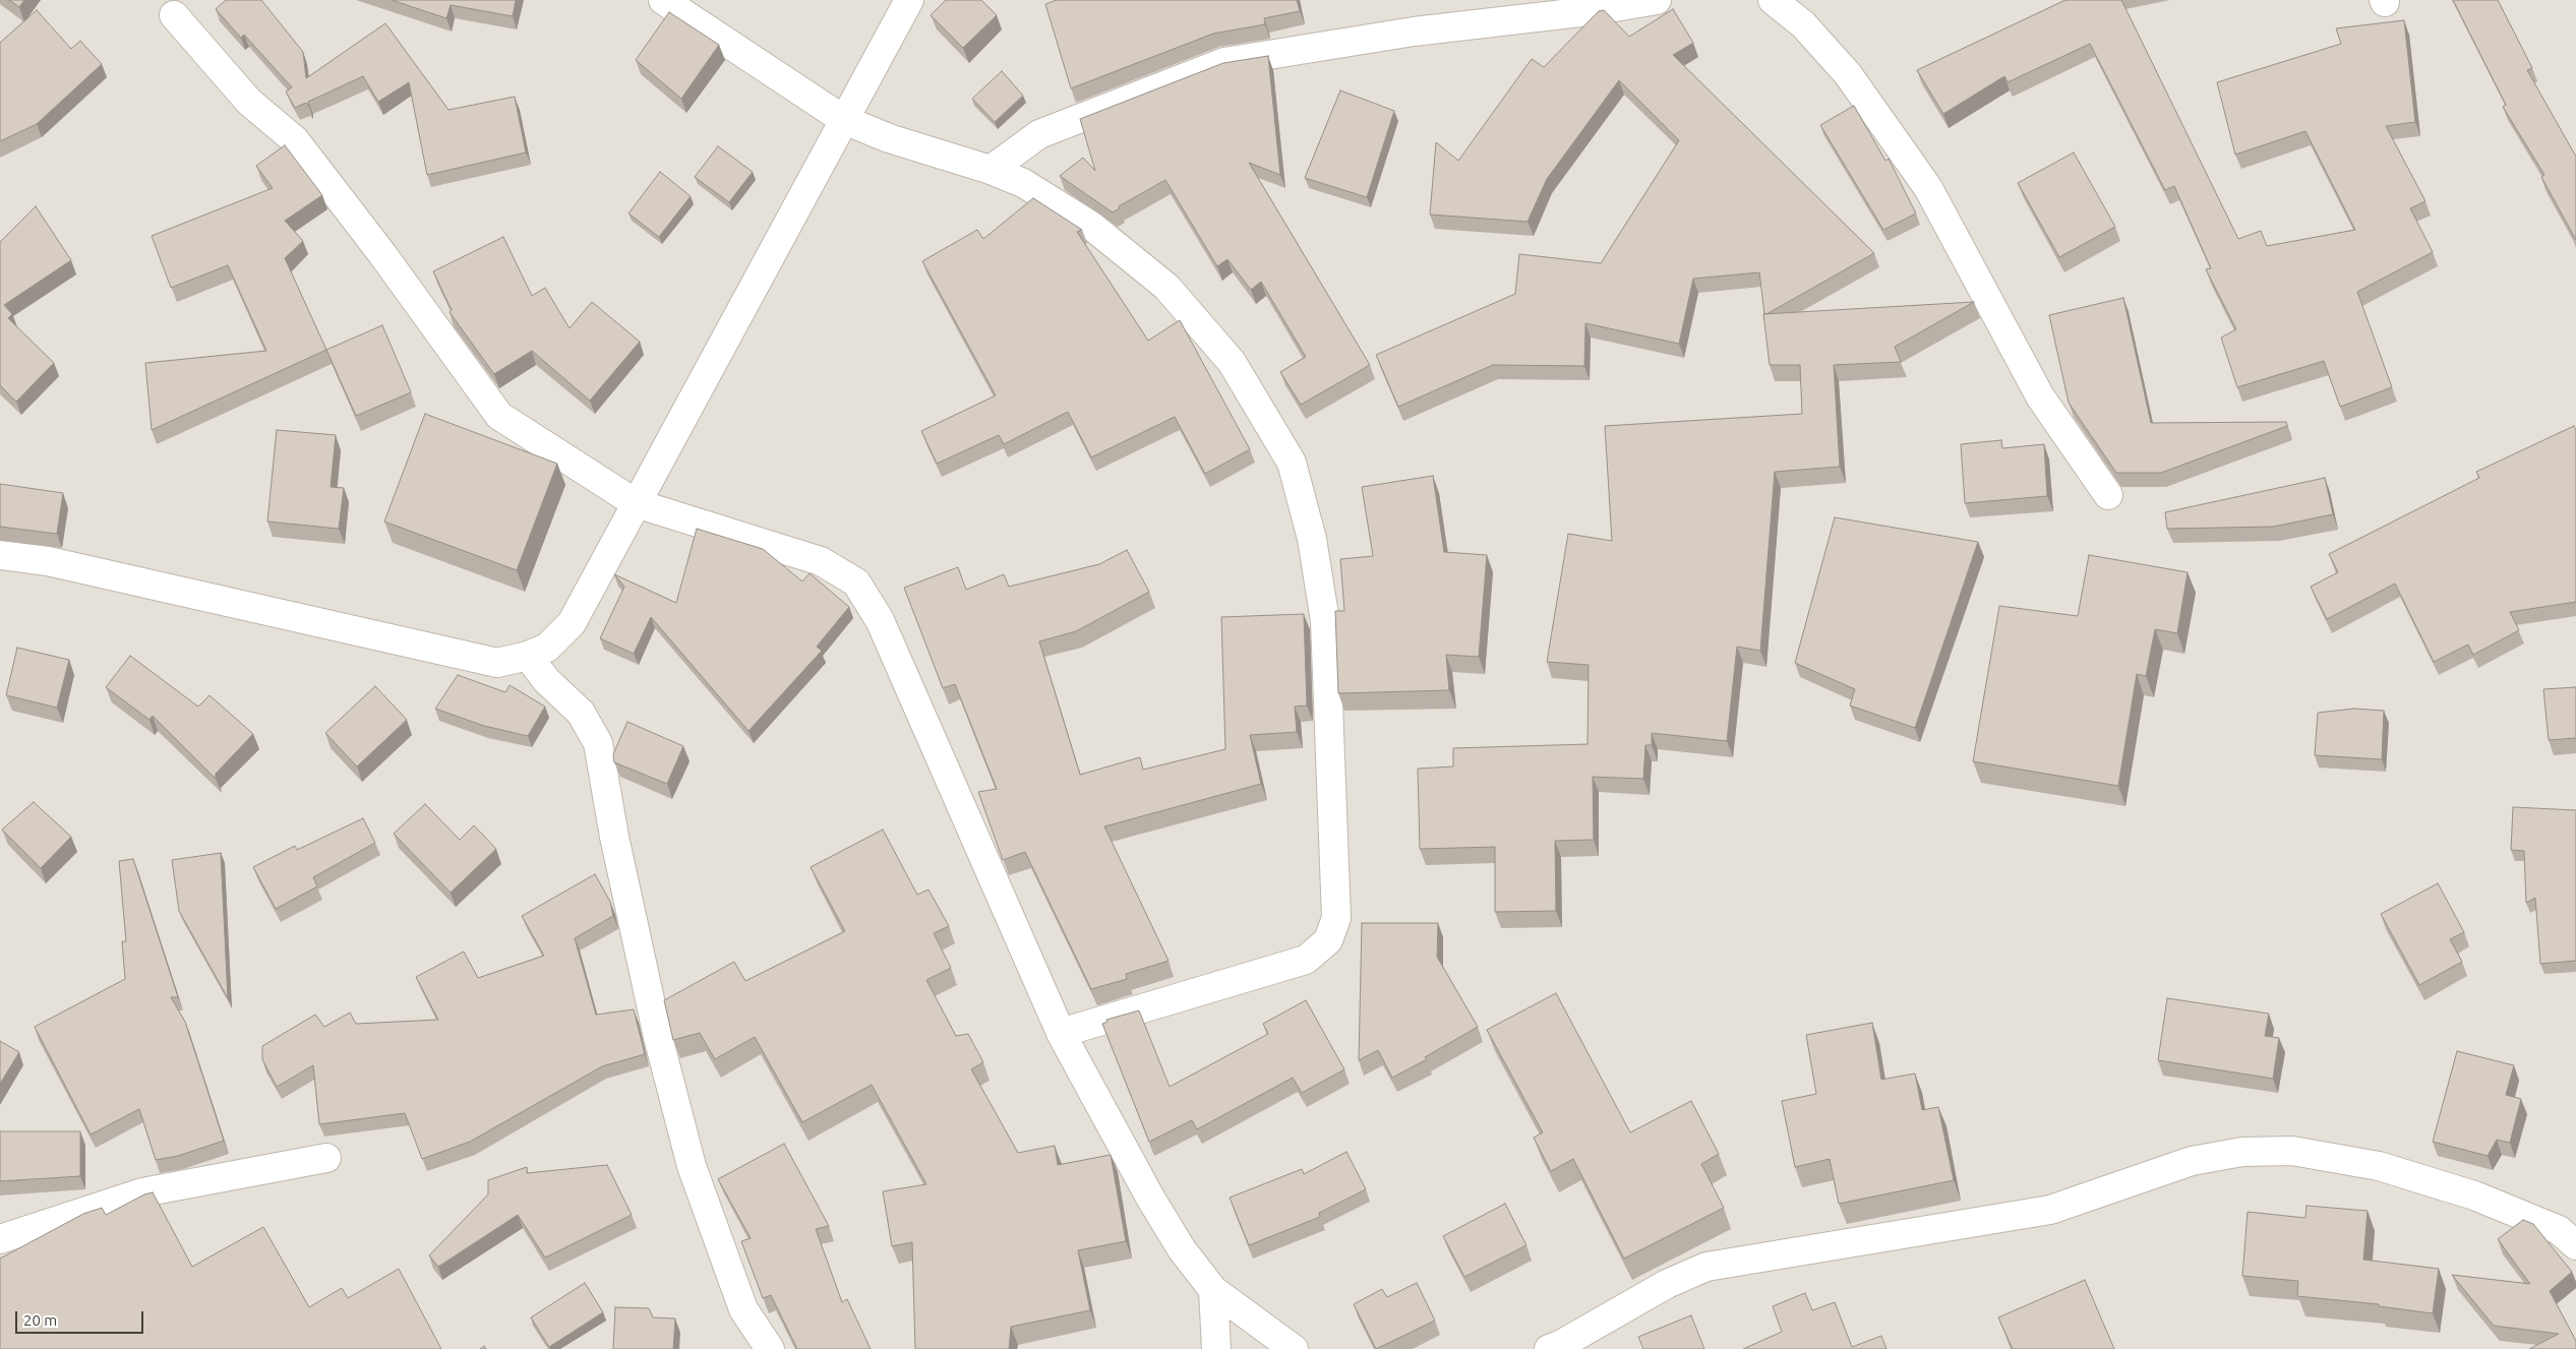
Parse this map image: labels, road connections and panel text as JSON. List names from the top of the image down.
{
  "scale_bar": "20 m"
}
